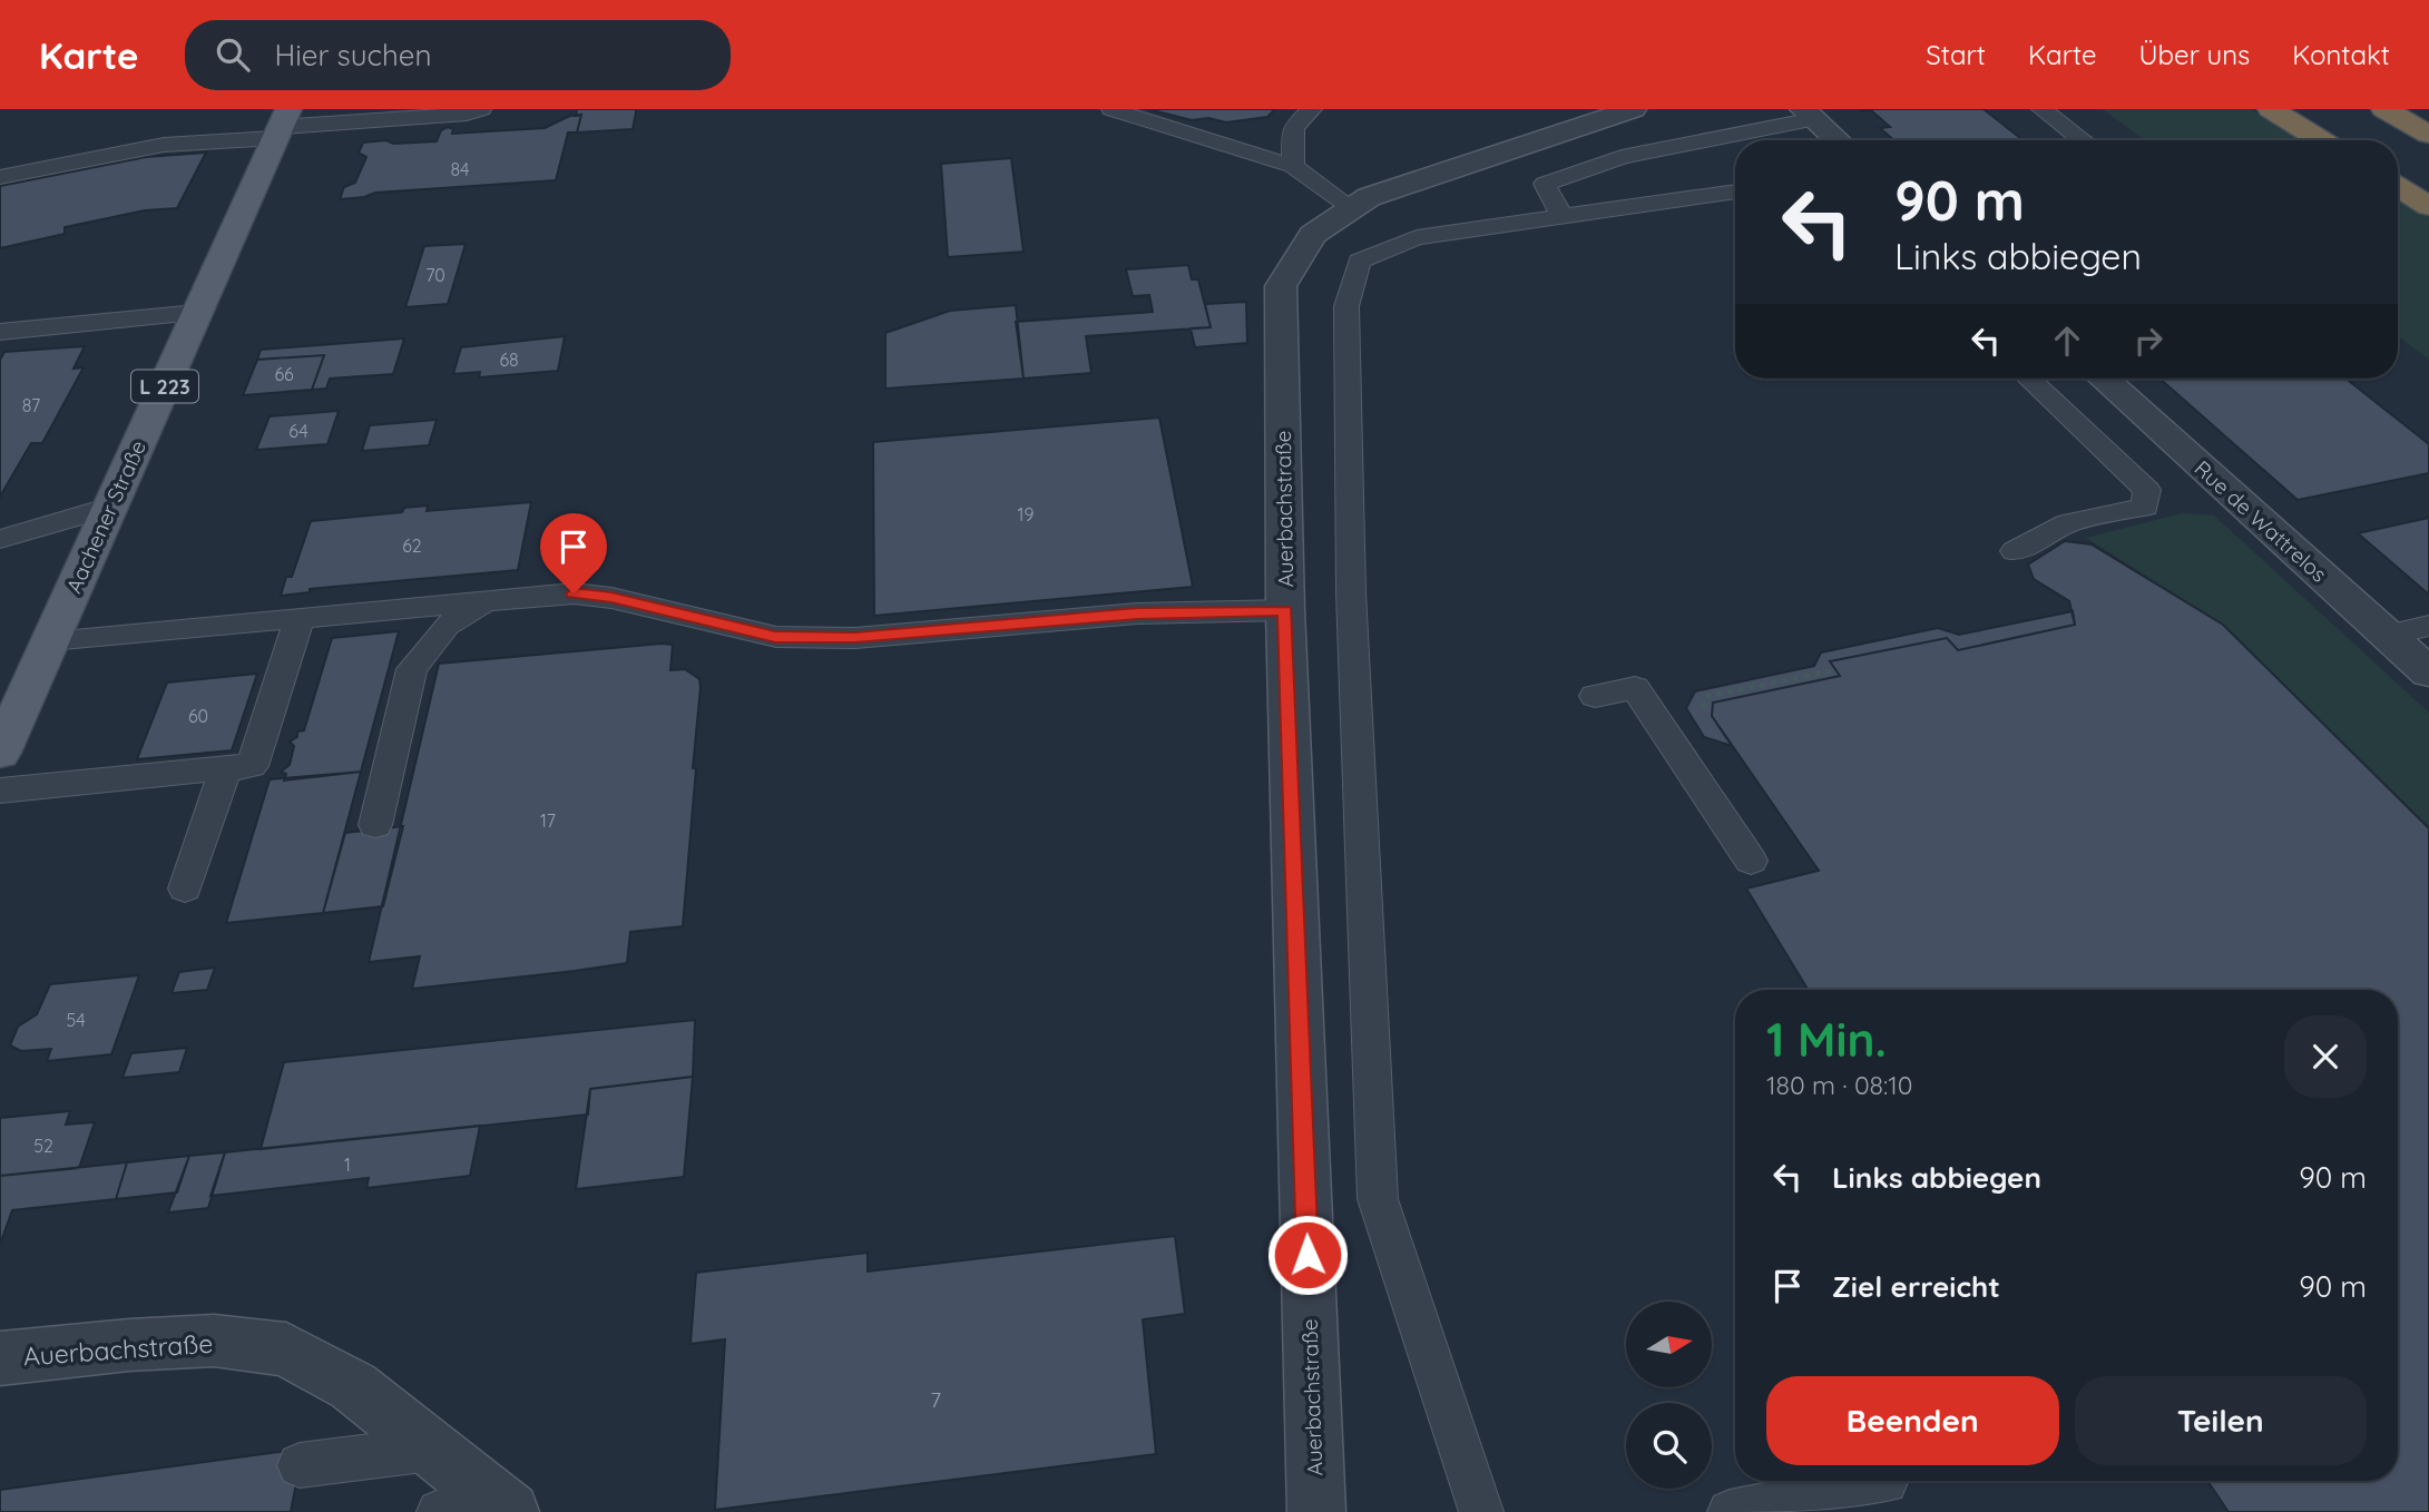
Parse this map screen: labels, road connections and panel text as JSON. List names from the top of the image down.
{
  "streets": {
    "main road": ["L 223", "Aachener Straße"],
    "street": ["Auerbachstraße", "Rue de Wattrelos"]
  },
  "house_numbers": [
    "84",
    "70",
    "68",
    "66",
    "87",
    "64",
    "19",
    "62",
    "60",
    "17",
    "54",
    "52",
    "1",
    "7"
  ],
  "north": "right",
  "page": {
    "header": "Karte",
    "search": "Hier suchen",
    "nav": [
      "Start",
      "Karte",
      "Über uns",
      "Kontakt"
    ],
    "turn": ["90 m", "Links abbiegen"],
    "heading": ["1 Min.", "180 m · 08:10"],
    "list": [
      {
        "name": "Links abbiegen",
        "value": "90 m"
      },
      {
        "name": "Ziel erreicht",
        "value": "90 m"
      }
    ],
    "buttons": ["Beenden", "Teilen"]
  }
}
